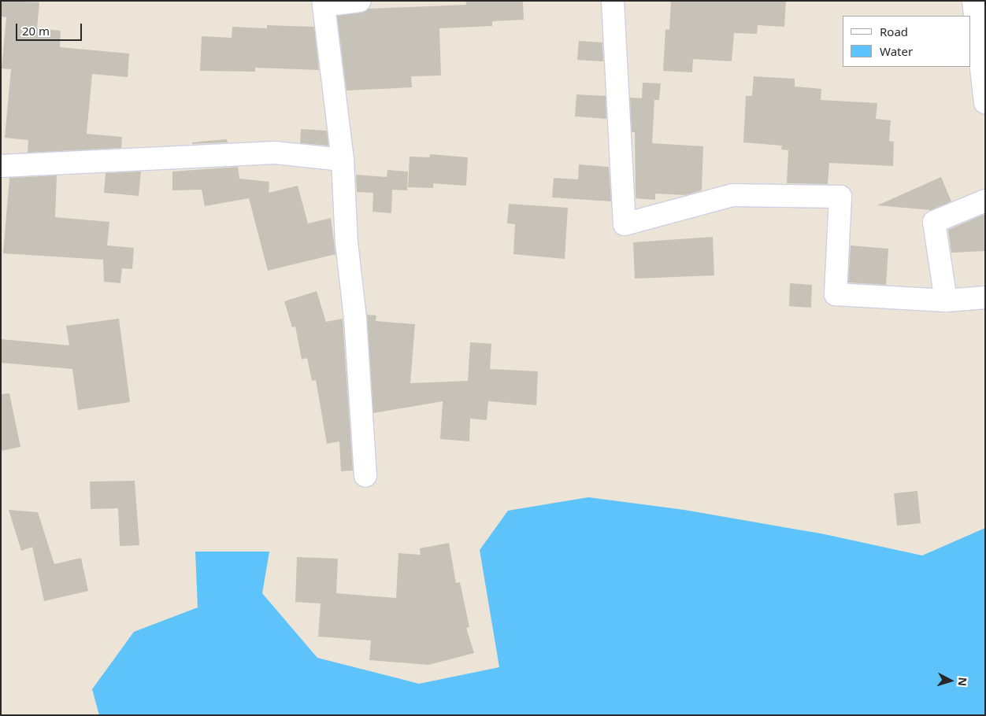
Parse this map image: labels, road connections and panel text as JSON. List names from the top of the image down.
{
  "legend": ["Road", "Water"],
  "scale_bar": "20 m",
  "north": "right"
}
